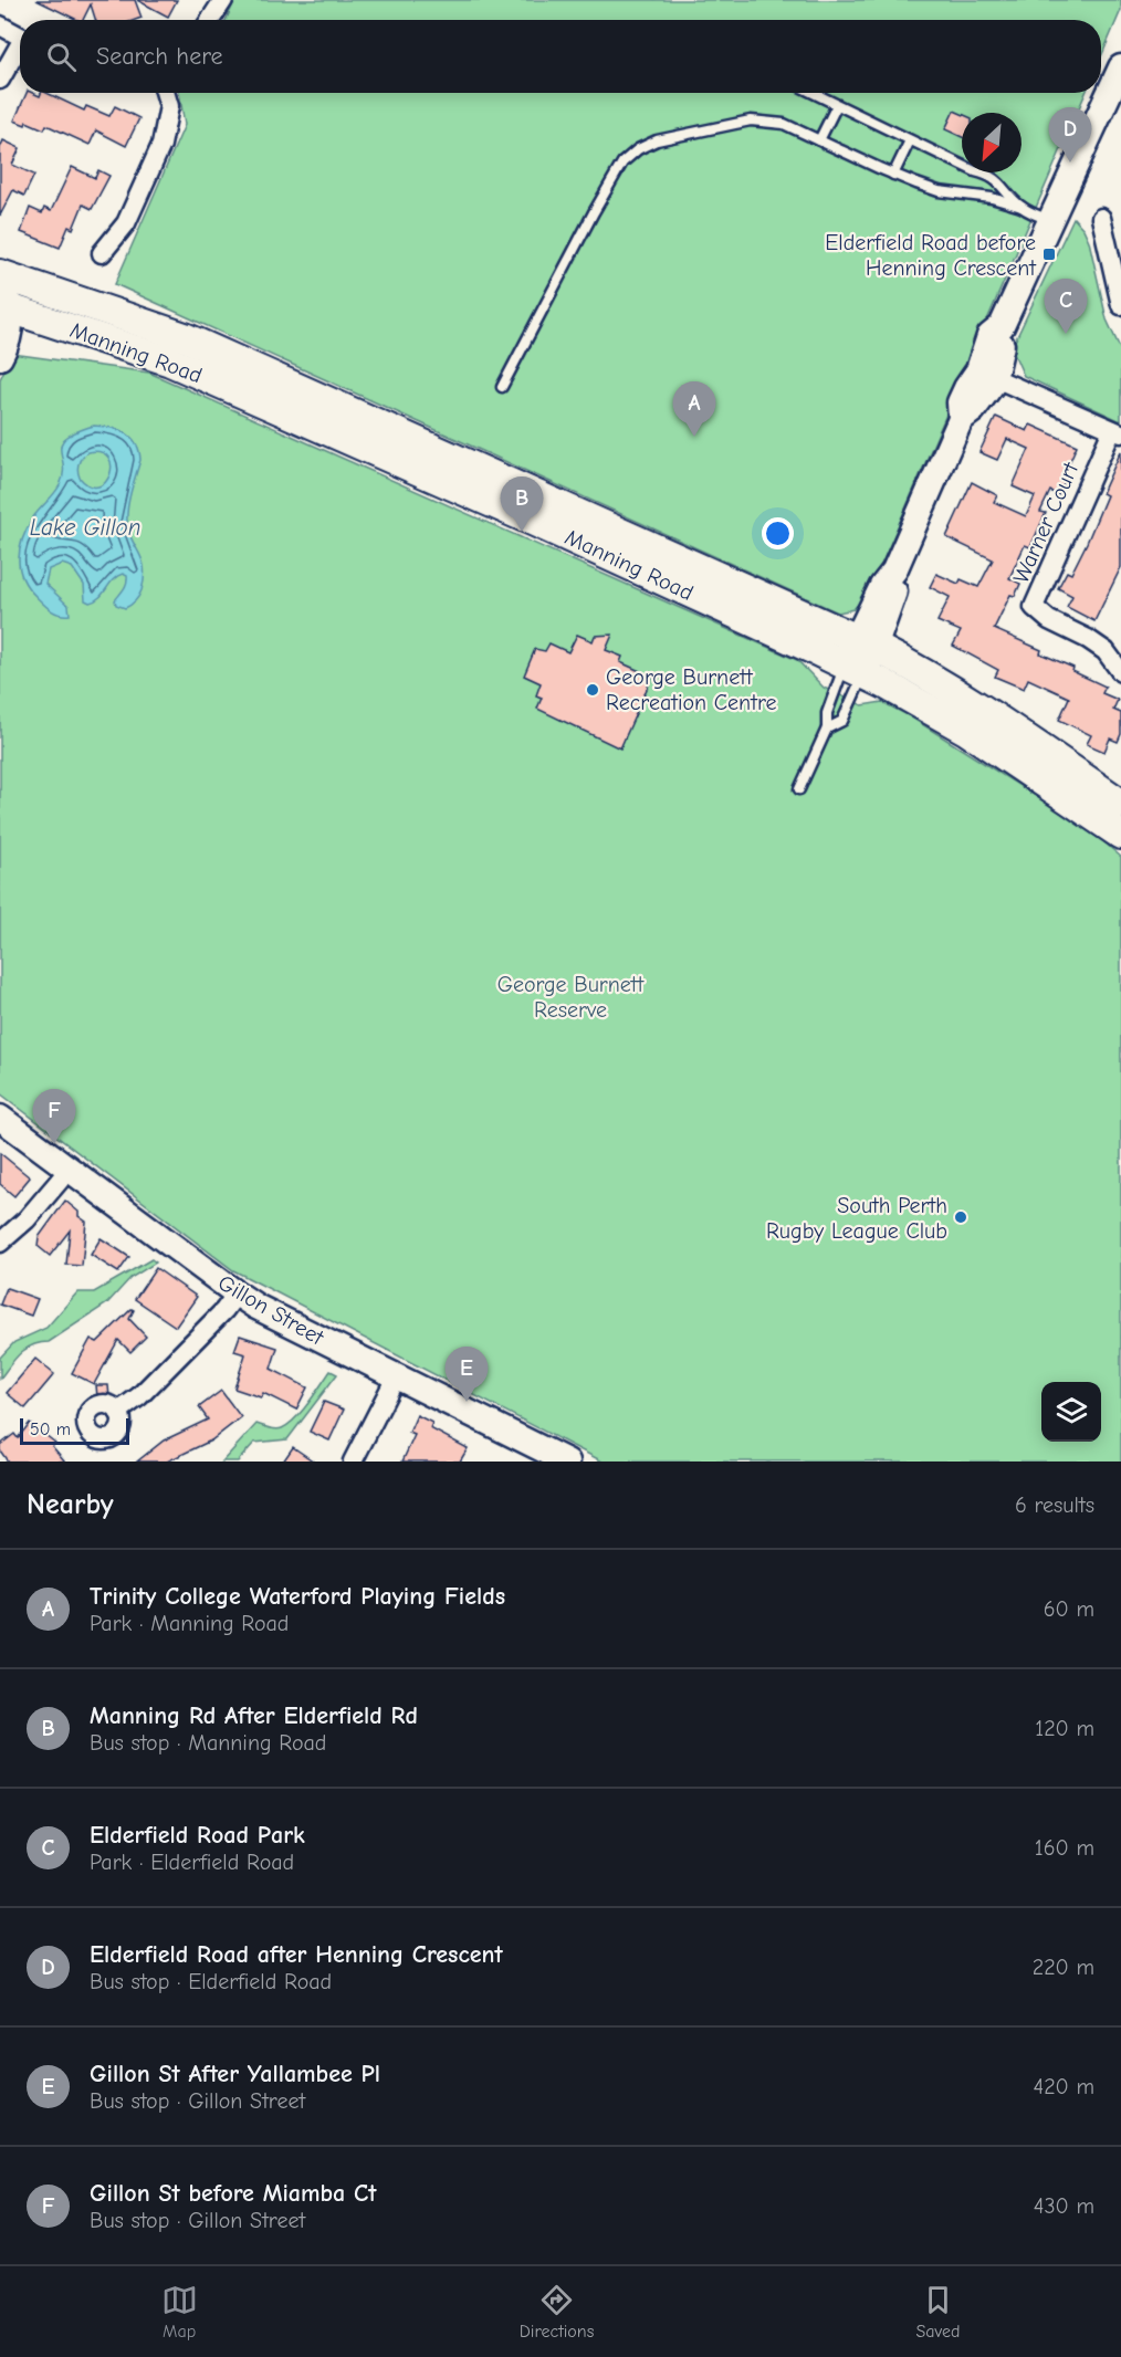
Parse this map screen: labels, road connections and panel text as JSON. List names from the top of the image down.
{
  "streets": {
    "main road": ["Manning Road"],
    "street": ["Warner Court", "Gillon Street"]
  },
  "water": ["Lake Gillon"],
  "parks": ["George Burnett Reserve"],
  "places": {
    "transit": ["Elderfield Road before Henning Crescent"],
    "other": ["George Burnett Recreation Centre", "South Perth Rugby League Club"]
  },
  "scale_bar": "50 m",
  "north": "bottom left",
  "page": {
    "search": "Search here",
    "pins": [
      "D",
      "C",
      "A",
      "B",
      "F",
      "E"
    ],
    "scale": "50 m",
    "heading": ["Nearby", "6 results"],
    "list": [
      {
        "mark": "A",
        "name": "Trinity College Waterford Playing Fields",
        "note": "Park · Manning Road",
        "value": "60 m"
      },
      {
        "mark": "B",
        "name": "Manning Rd After Elderfield Rd",
        "note": "Bus stop · Manning Road",
        "value": "120 m"
      },
      {
        "mark": "C",
        "name": "Elderfield Road Park",
        "note": "Park · Elderfield Road",
        "value": "160 m"
      },
      {
        "mark": "D",
        "name": "Elderfield Road after Henning Crescent",
        "note": "Bus stop · Elderfield Road",
        "value": "220 m"
      },
      {
        "mark": "E",
        "name": "Gillon St After Yallambee Pl",
        "note": "Bus stop · Gillon Street",
        "value": "420 m"
      },
      {
        "mark": "F",
        "name": "Gillon St before Miamba Ct",
        "note": "Bus stop · Gillon Street",
        "value": "430 m"
      }
    ],
    "nav": ["Map", "Directions", "Saved"]
  }
}
